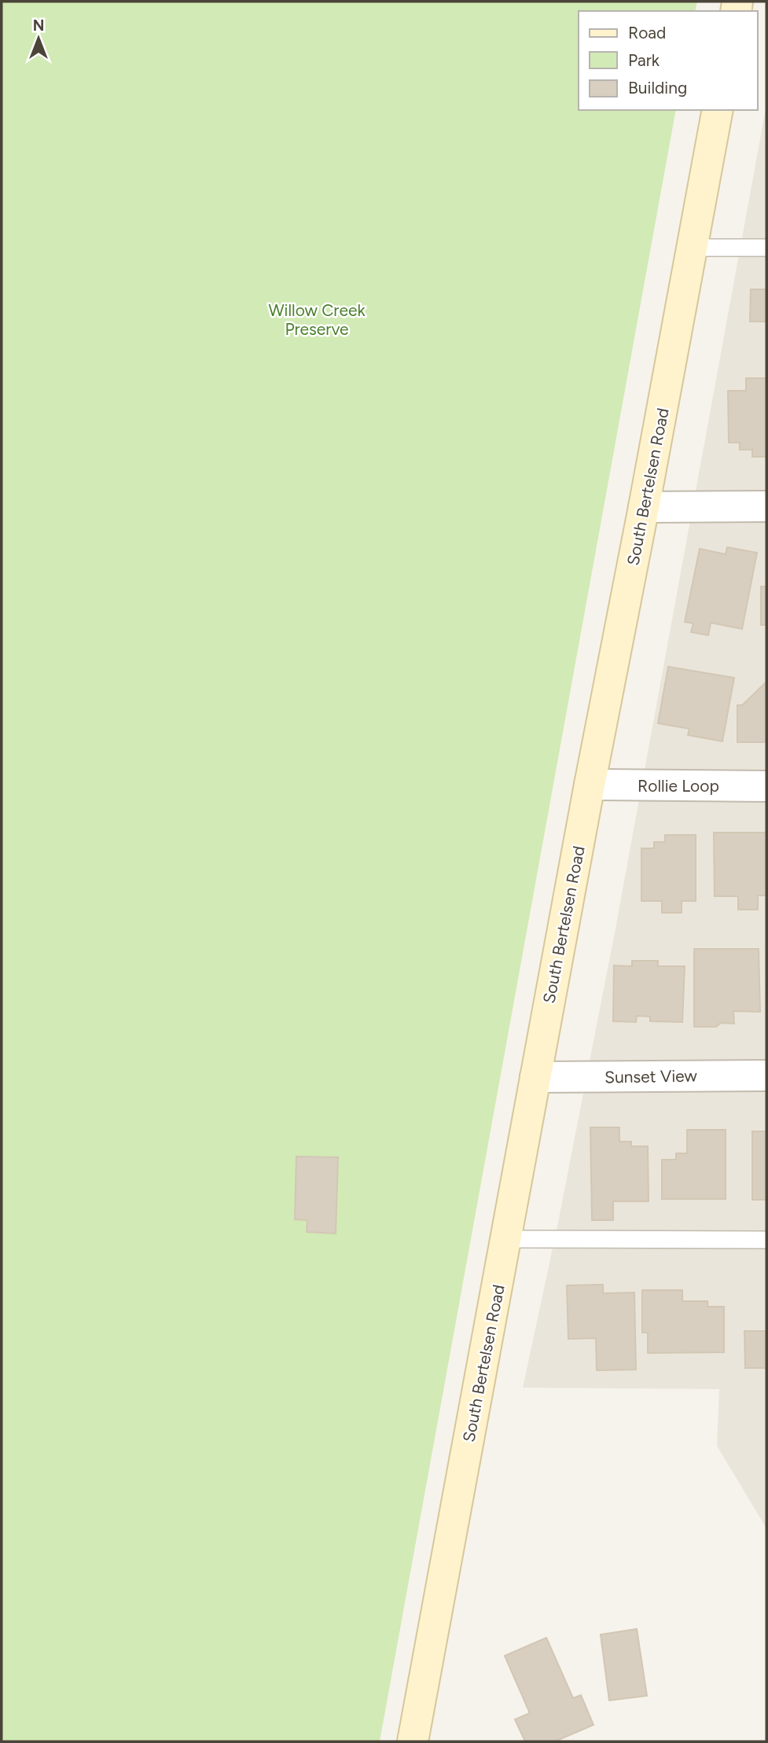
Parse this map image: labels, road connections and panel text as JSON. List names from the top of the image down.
{
  "streets": {
    "main road": ["South Bertelsen Road"],
    "street": ["Rollie Loop", "Sunset View"]
  },
  "crossings": [
    ["South Bertelsen Road", "Rollie Loop"],
    ["South Bertelsen Road", "Sunset View"]
  ],
  "parks": ["Willow Creek Preserve"],
  "legend": ["Road", "Park", "Building"],
  "north": "top"
}
